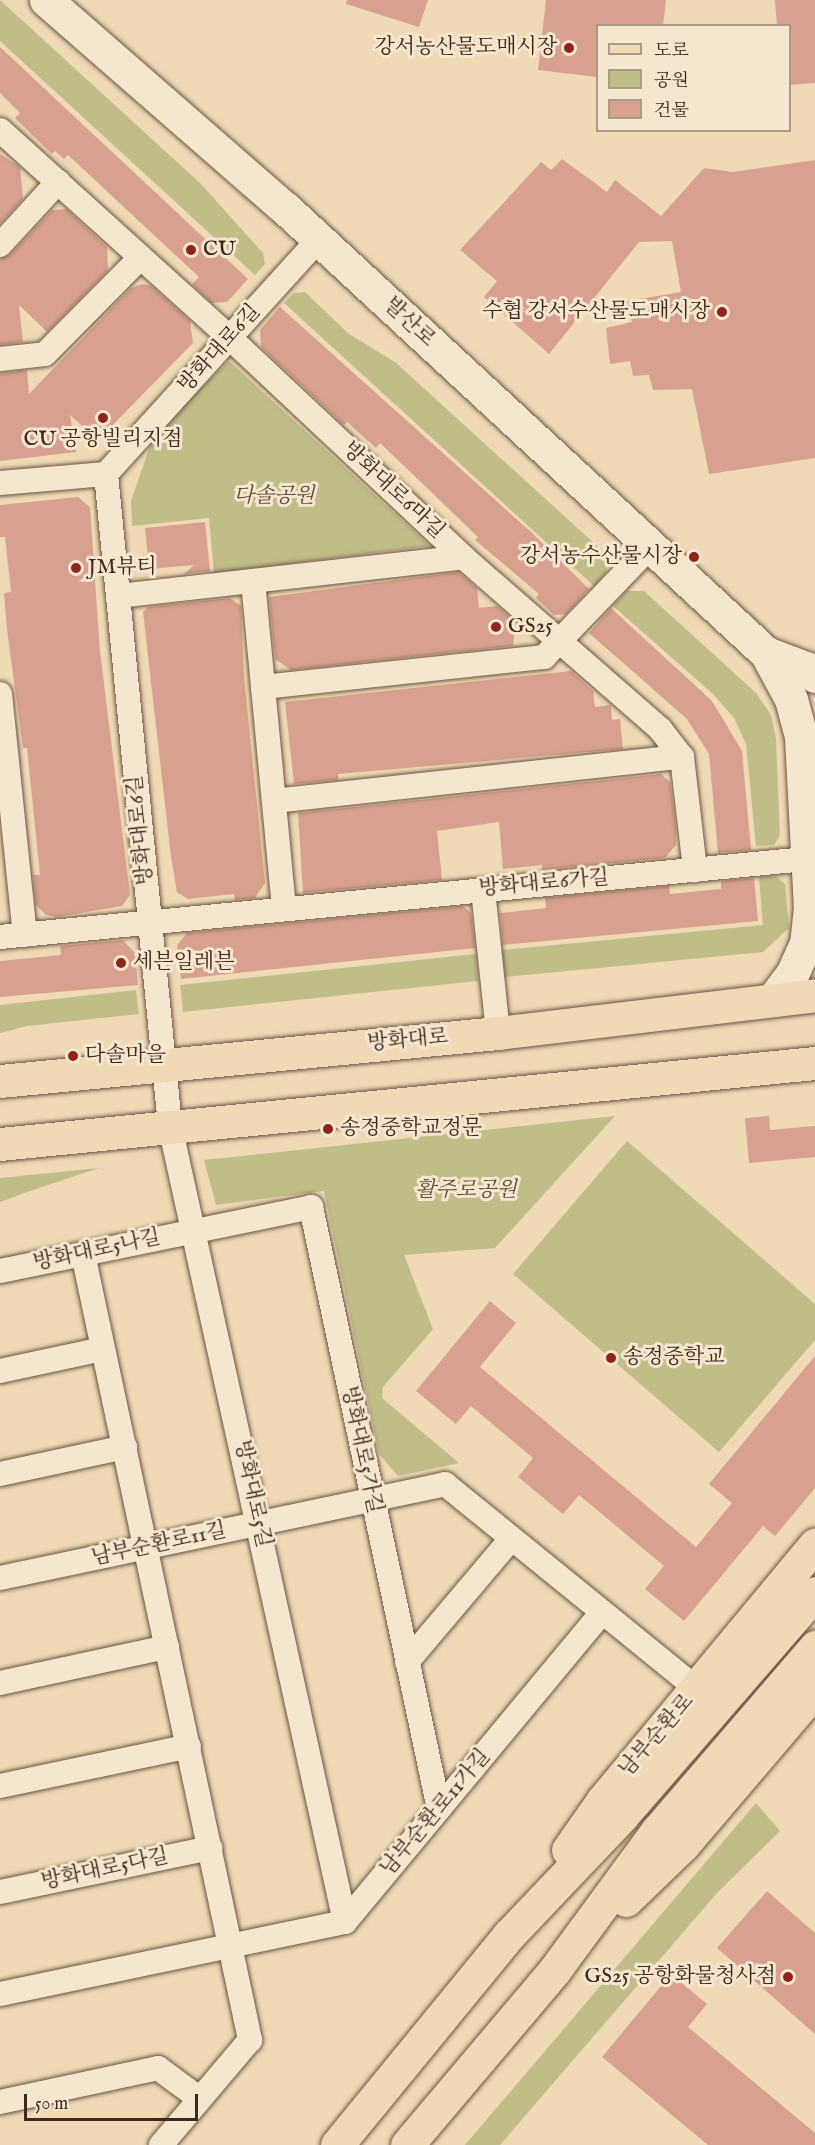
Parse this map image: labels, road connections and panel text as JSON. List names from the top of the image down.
{
  "streets": {
    "main road": ["방화대로", "남부순환로"],
    "street": [
      "발산로",
      "방화대로6길",
      "방화대로6마길",
      "방화대로6가길",
      "방화대로5나길",
      "방화대로5가길",
      "방화대로5길",
      "남부순환로11길",
      "남부순환로11가길",
      "방화대로5다길"
    ]
  },
  "crossings": [
    ["발산로", "방화대로6길"],
    ["발산로", "방화대로6가길"],
    ["발산로", "방화대로"],
    ["방화대로6길", "방화대로6마길"],
    ["방화대로6길", "방화대로6가길"],
    ["방화대로6길", "방화대로"],
    ["방화대로6길", "방화대로5길"],
    ["방화대로", "방화대로5길"],
    ["방화대로5나길", "방화대로5가길"],
    ["방화대로5나길", "방화대로5길"],
    ["방화대로5가길", "방화대로5길"],
    ["방화대로5가길", "남부순환로11길"],
    ["방화대로5가길", "남부순환로11가길"],
    ["방화대로5길", "남부순환로11길"],
    ["방화대로5길", "남부순환로11가길"],
    ["남부순환로11길", "남부순환로"],
    ["남부순환로11길", "남부순환로11가길"]
  ],
  "parks": ["다솔공원", "활주로공원"],
  "places": [
    "강서농산물도매시장",
    "CU",
    "수협 강서수산물도매시장",
    "CU 공항빌리지점",
    "강서농수산물시장",
    "JM뷰티",
    "GS25",
    "세븐일레븐",
    "다솔마을",
    "송정중학교정문",
    "송정중학교",
    "GS25 공항화물청사점"
  ],
  "legend": ["도로", "공원", "건물"],
  "scale_bar": "50 m"
}
